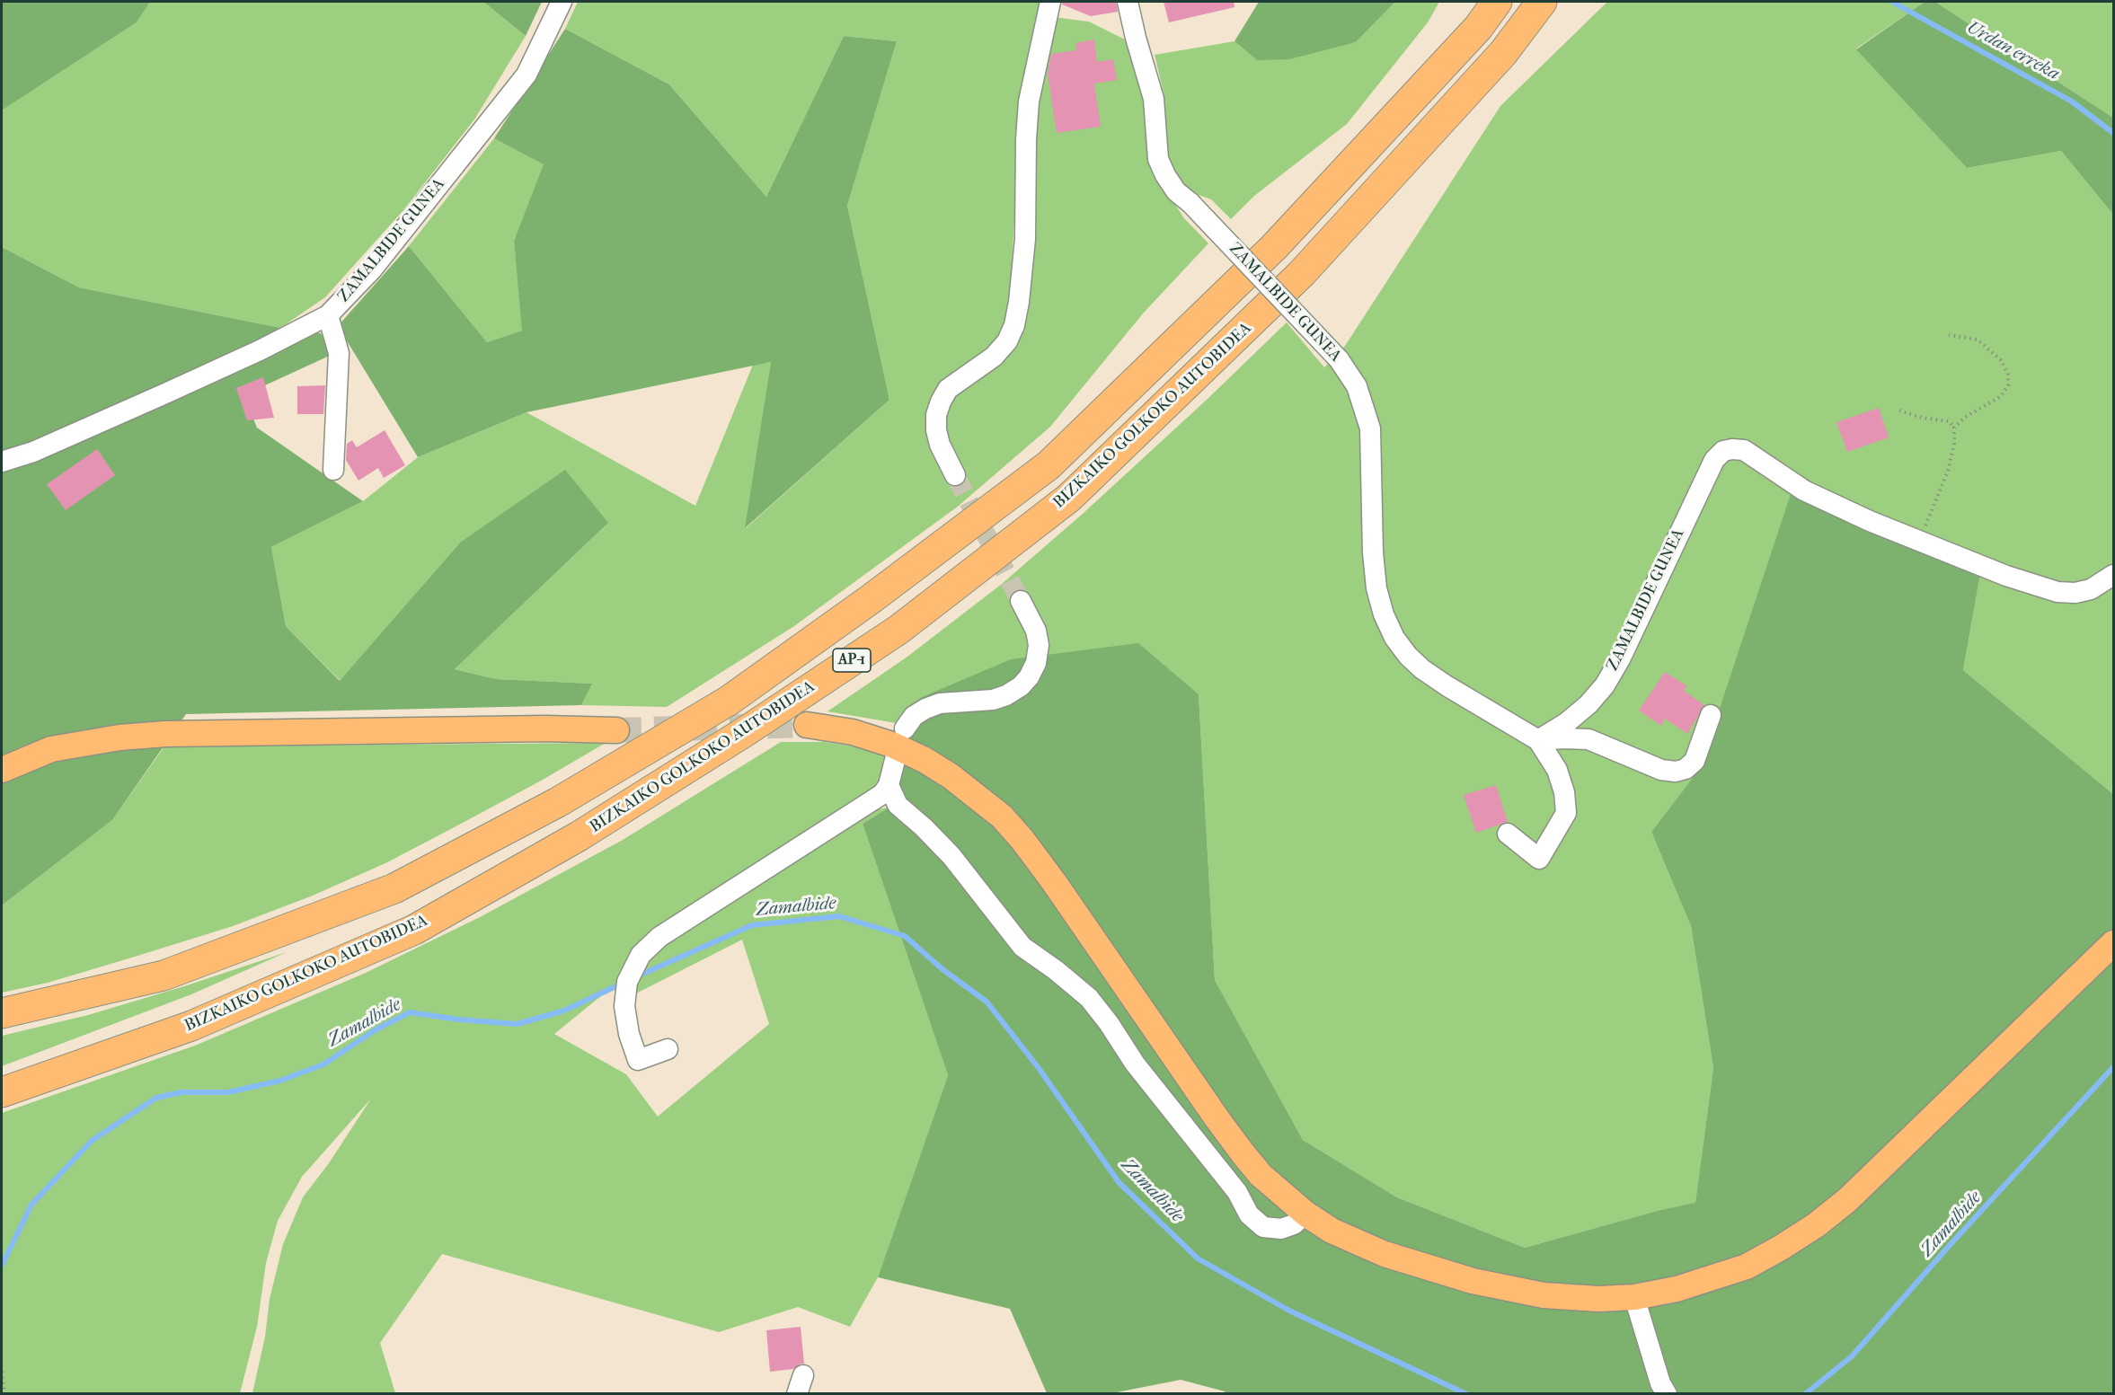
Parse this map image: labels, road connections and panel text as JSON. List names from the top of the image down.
{
  "streets": {
    "highway": ["BIZKAIKO GOLKOKO AUTOBIDEA", "AP-1"],
    "street": ["ZAMALBIDE GUNEA"]
  },
  "water": ["Urdan erreka", "Zamalbide"]
}
